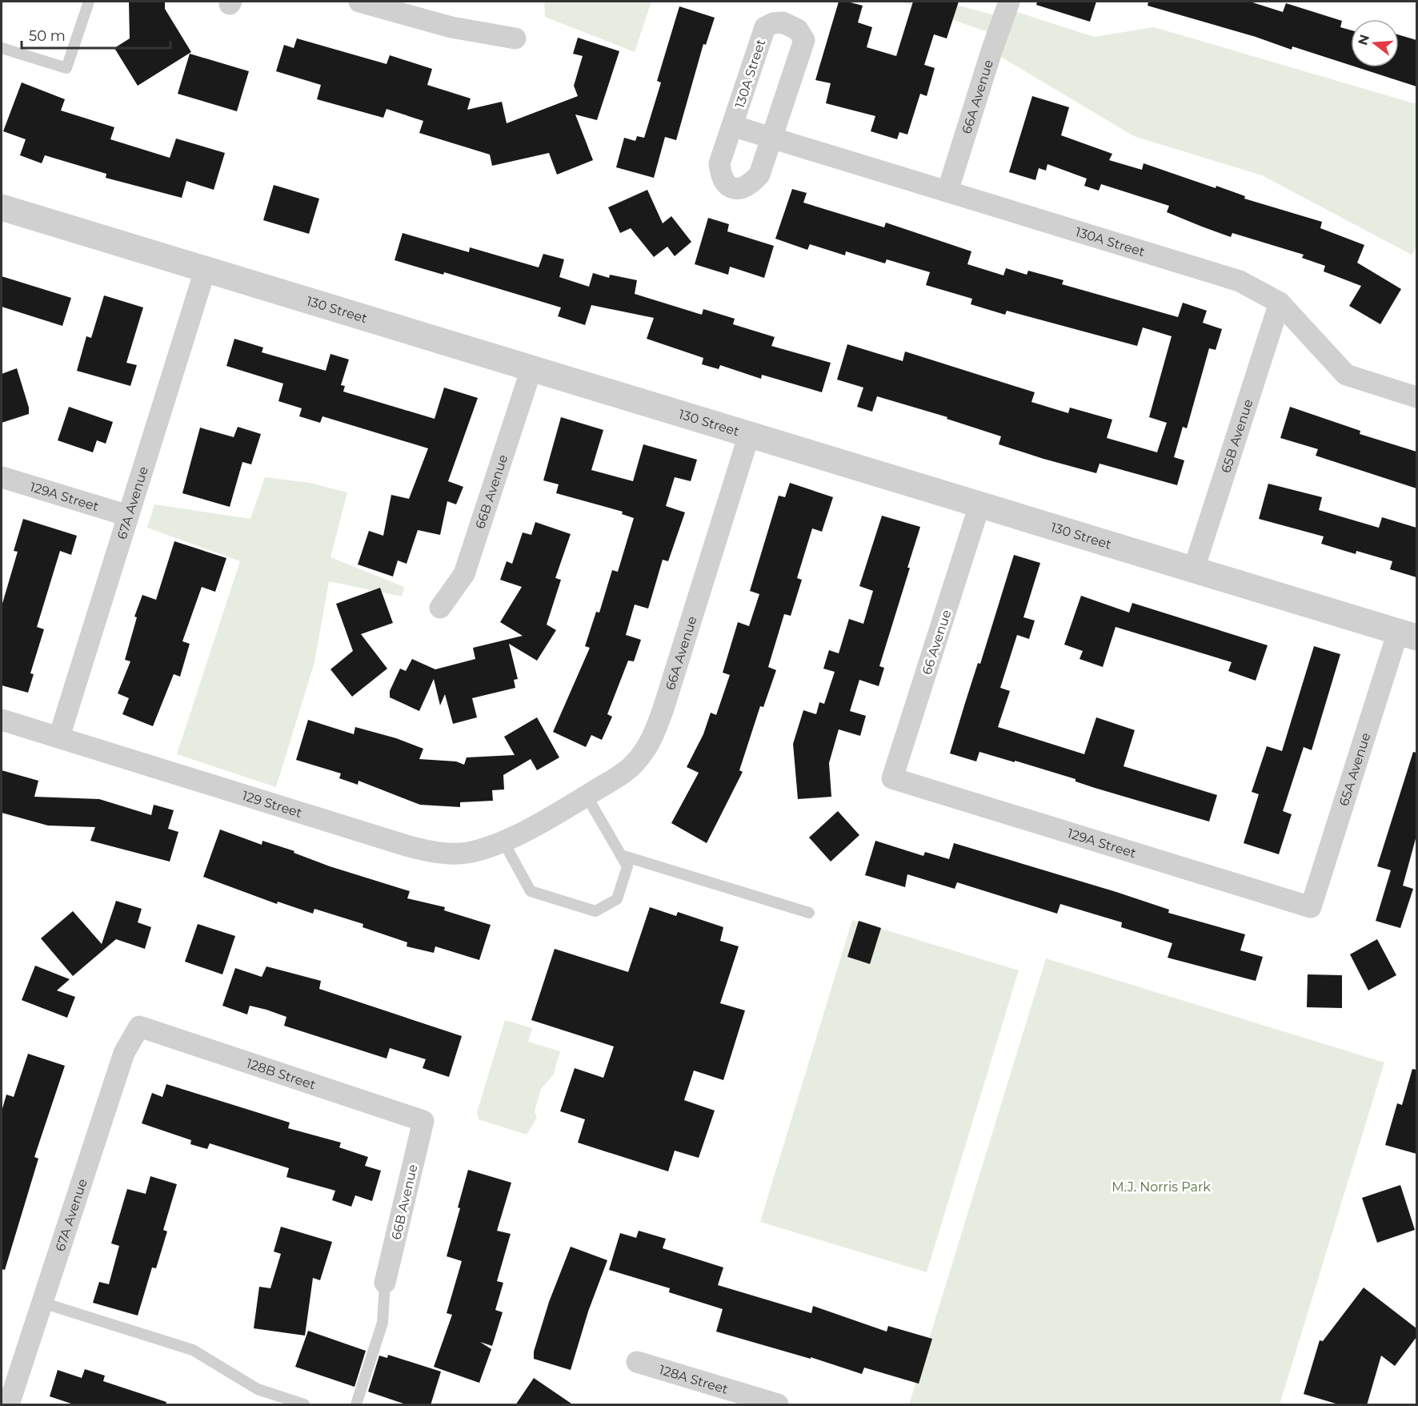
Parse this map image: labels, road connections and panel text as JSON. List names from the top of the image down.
{
  "streets": {
    "street": [
      "130A Street",
      "66A Avenue",
      "130 Street",
      "65B Avenue",
      "66B Avenue",
      "129A Street",
      "67A Avenue",
      "66 Avenue",
      "65A Avenue",
      "129 Street",
      "128B Street",
      "128A Street"
    ]
  },
  "crossings": [
    ["130A Street", "66A Avenue"],
    ["130A Street", "65B Avenue"],
    ["66A Avenue", "130 Street"],
    ["66A Avenue", "129 Street"],
    ["130 Street", "65B Avenue"],
    ["130 Street", "66B Avenue"],
    ["130 Street", "67A Avenue"],
    ["130 Street", "66 Avenue"],
    ["130 Street", "65A Avenue"],
    ["66B Avenue", "128B Street"],
    ["129A Street", "67A Avenue"],
    ["129A Street", "66 Avenue"],
    ["129A Street", "65A Avenue"],
    ["67A Avenue", "129 Street"],
    ["67A Avenue", "128B Street"]
  ],
  "parks": ["M.J. Norris Park"],
  "scale_bar": "50 m",
  "north": "left"
}
